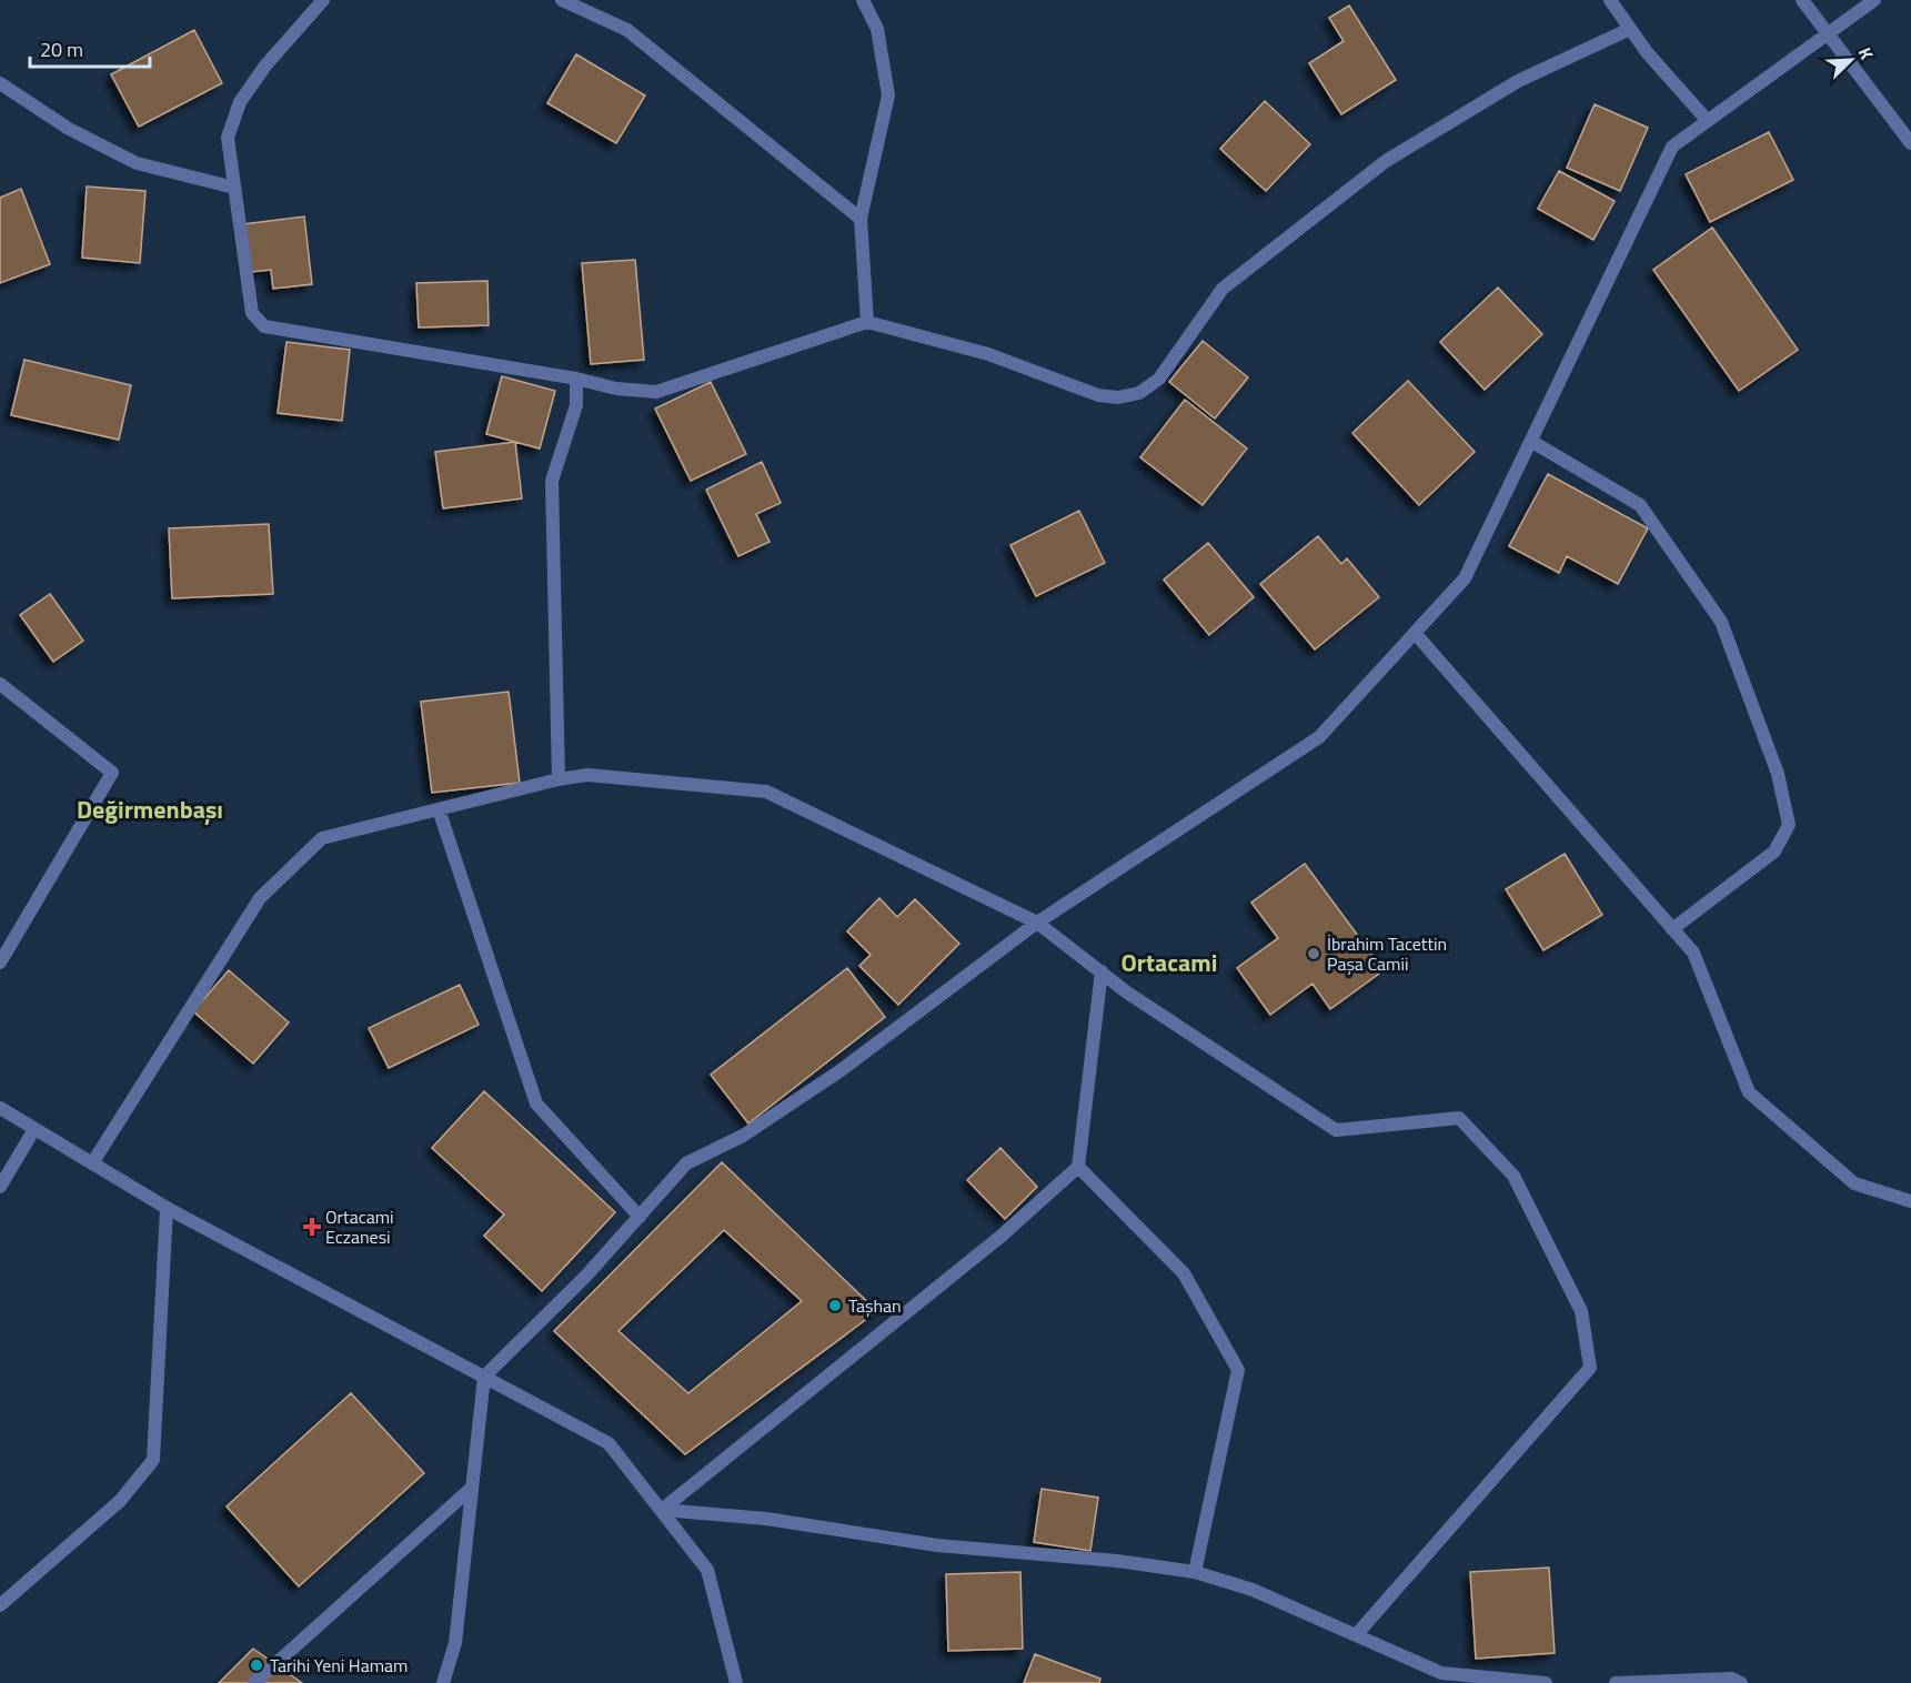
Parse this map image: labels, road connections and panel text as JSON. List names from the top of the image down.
{
  "districts": ["Değirmenbaşı", "Ortacami"],
  "places": {
    "other": ["İbrahim Tacettin Paşa Camii", "Taşhan", "Tarihi Yeni Hamam"],
    "health": ["Ortacami Eczanesi"]
  },
  "scale_bar": "20 m",
  "north": "top right"
}
